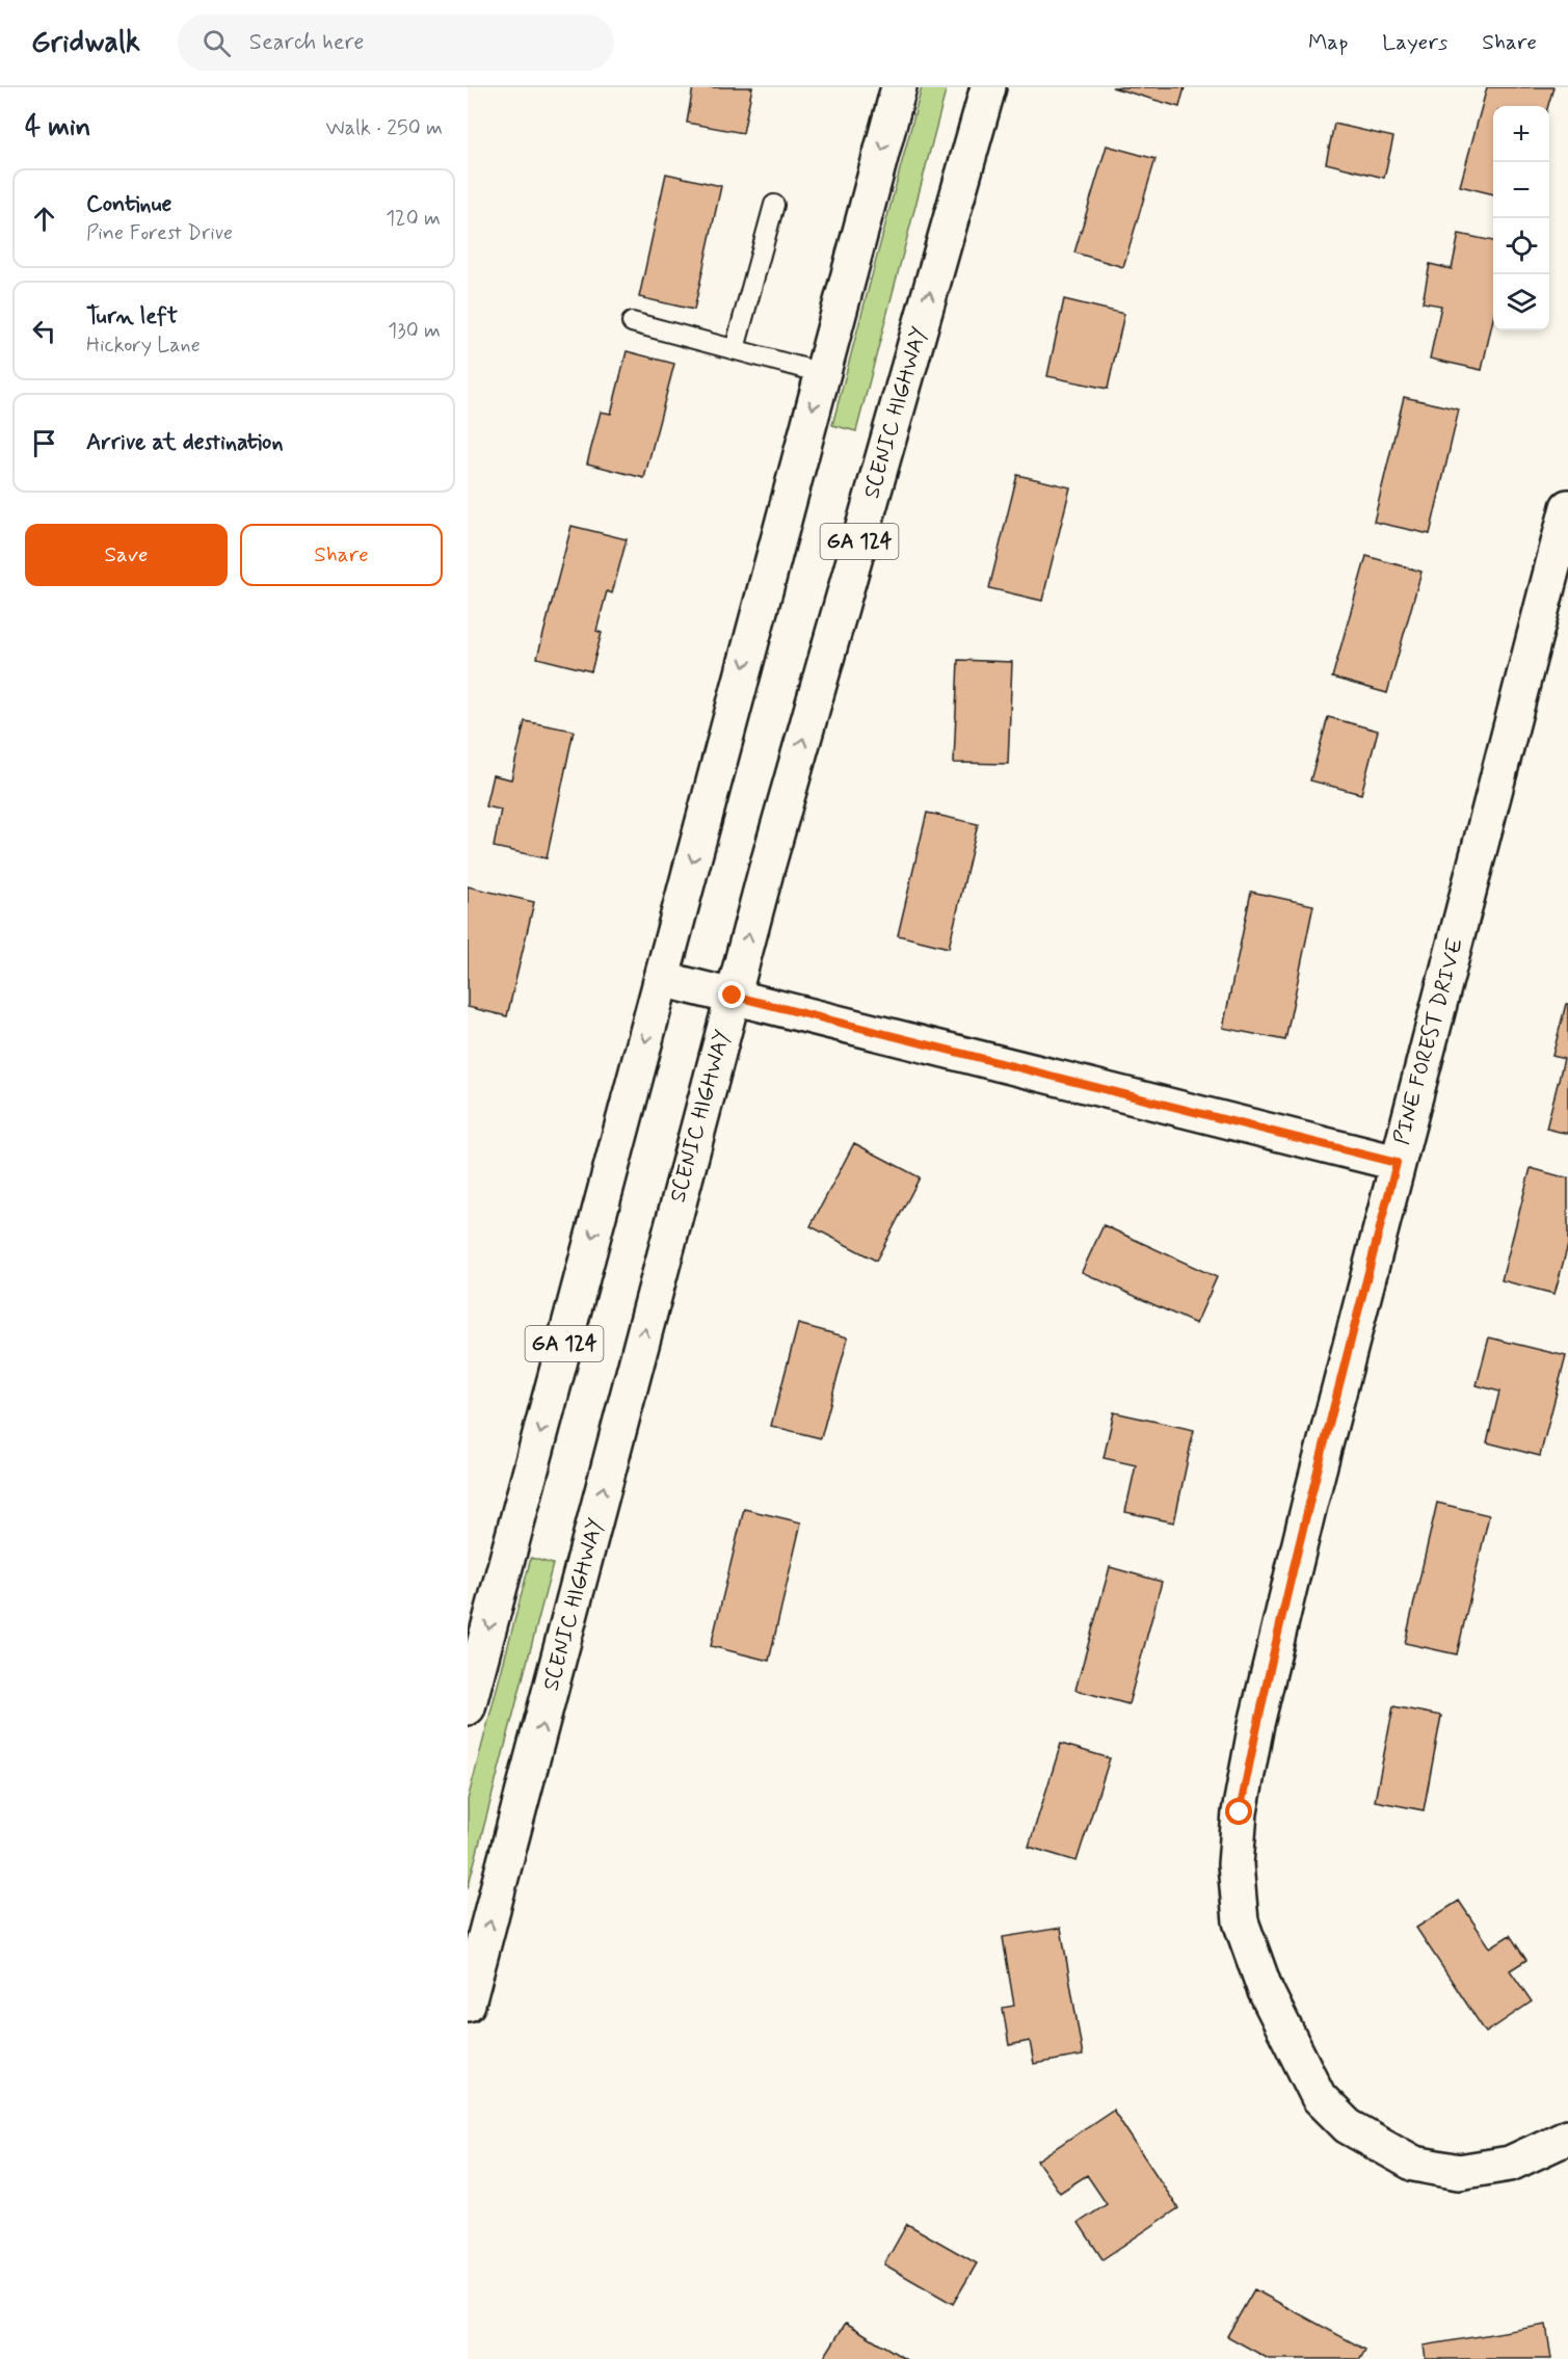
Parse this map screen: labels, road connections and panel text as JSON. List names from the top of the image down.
{
  "streets": {
    "main road": ["SCENIC HIGHWAY", "GA 124", "PINE FOREST DRIVE"]
  },
  "page": {
    "header": "Gridwalk",
    "search": "Search here",
    "nav": ["Map", "Layers", "Share"],
    "heading": ["4 min", "Walk · 250 m"],
    "map_buttons": ["+", "−"],
    "list": [
      ["Continue", "Pine Forest Drive", "120 m"],
      ["Turn left", "Hickory Lane", "130 m"],
      "Arrive at destination"
    ],
    "buttons": ["Save", "Share"]
  }
}
